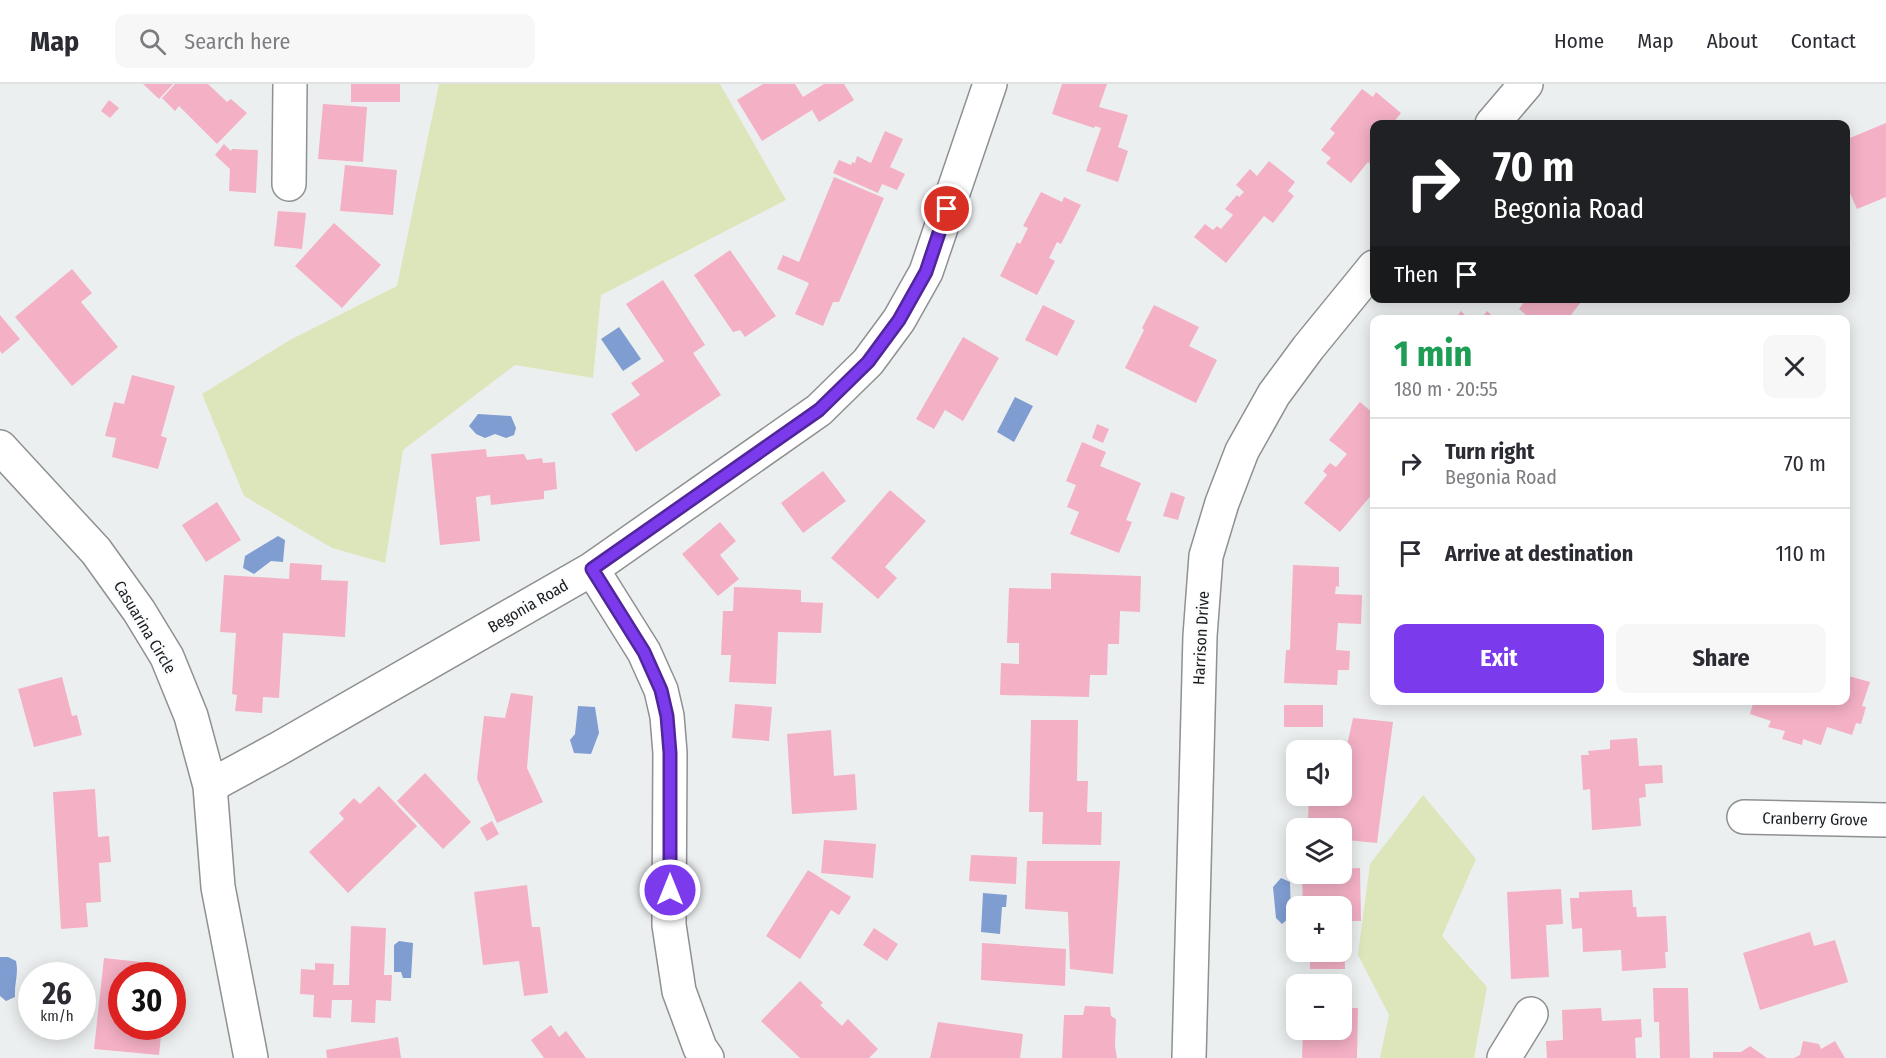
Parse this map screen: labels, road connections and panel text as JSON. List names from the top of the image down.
{
  "streets": {
    "street": [
      "Begonia Road",
      "Casuarina Circle",
      "Harrison Drive",
      "Cranberry Grove"
    ]
  },
  "crossings": [
    ["Begonia Road", "Casuarina Circle"]
  ],
  "page": {
    "header": "Map",
    "search": "Search here",
    "nav": [
      "Home",
      "Map",
      "About",
      "Contact"
    ],
    "turn": ["70 m", "Begonia Road"],
    "then": "Then",
    "heading": ["1 min", "180 m · 20:55"],
    "list": [
      {
        "name": "Turn right",
        "note": "Begonia Road",
        "value": "70 m"
      },
      {
        "name": "Arrive at destination",
        "value": "110 m"
      }
    ],
    "buttons": ["Exit", "Share"],
    "map_buttons": ["+", "−"],
    "speed": "26 km/h",
    "limit": "30"
  }
}
